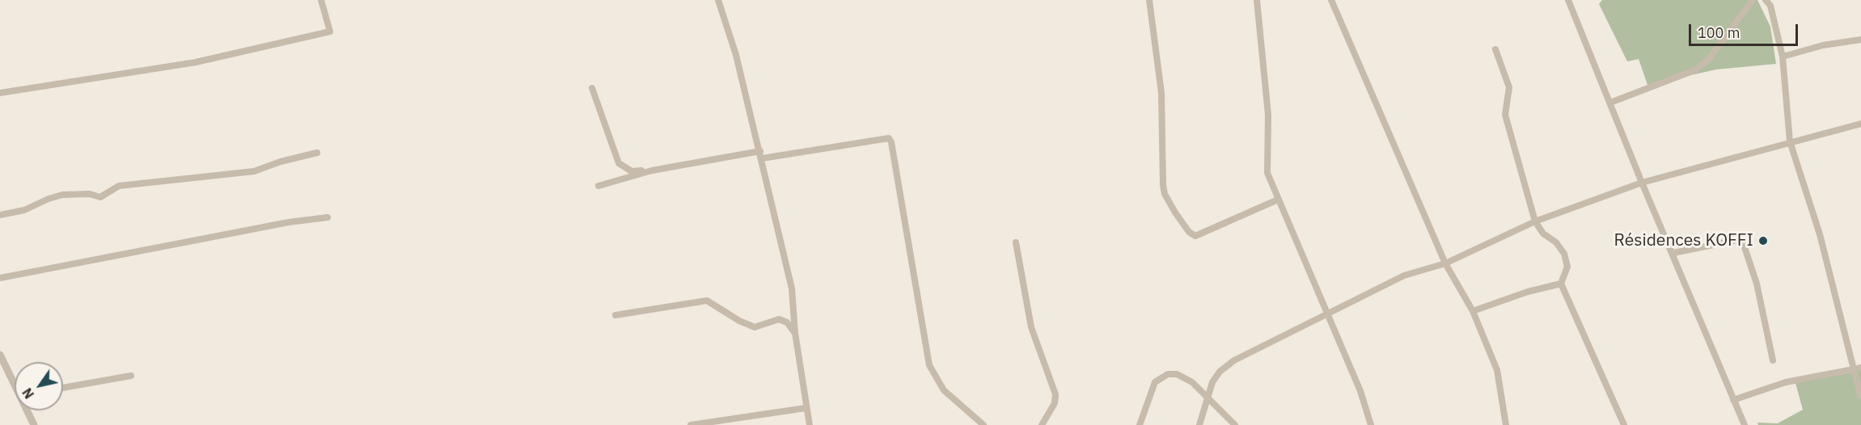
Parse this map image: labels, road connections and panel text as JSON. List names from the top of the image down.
{
  "places": ["Résidences KOFFI"],
  "scale_bar": "100 m",
  "north": "bottom left"
}
